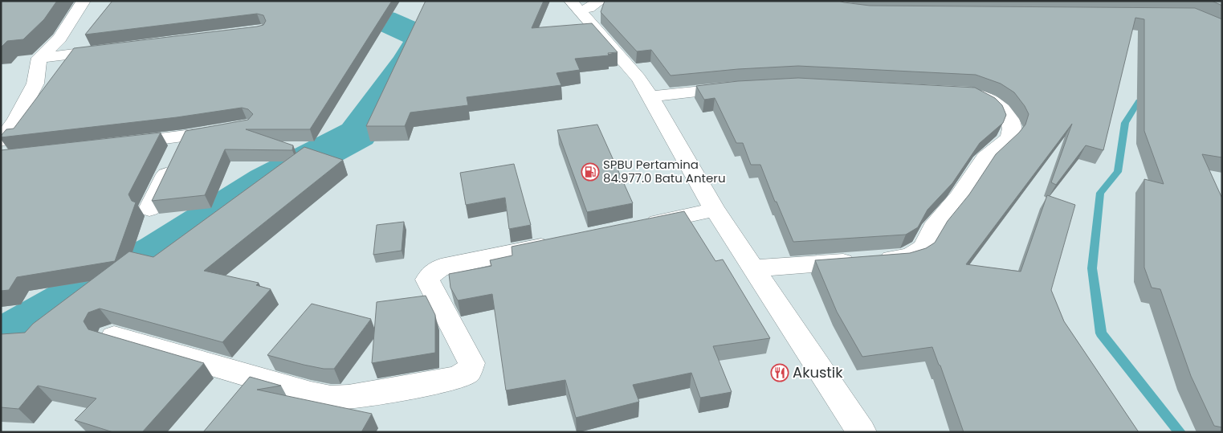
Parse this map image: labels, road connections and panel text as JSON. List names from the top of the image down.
{
  "places": {
    "fuel station": ["SPBU Pertamina 84.977.0 Batu Anteru"],
    "restaurant": ["Akustik"]
  }
}
